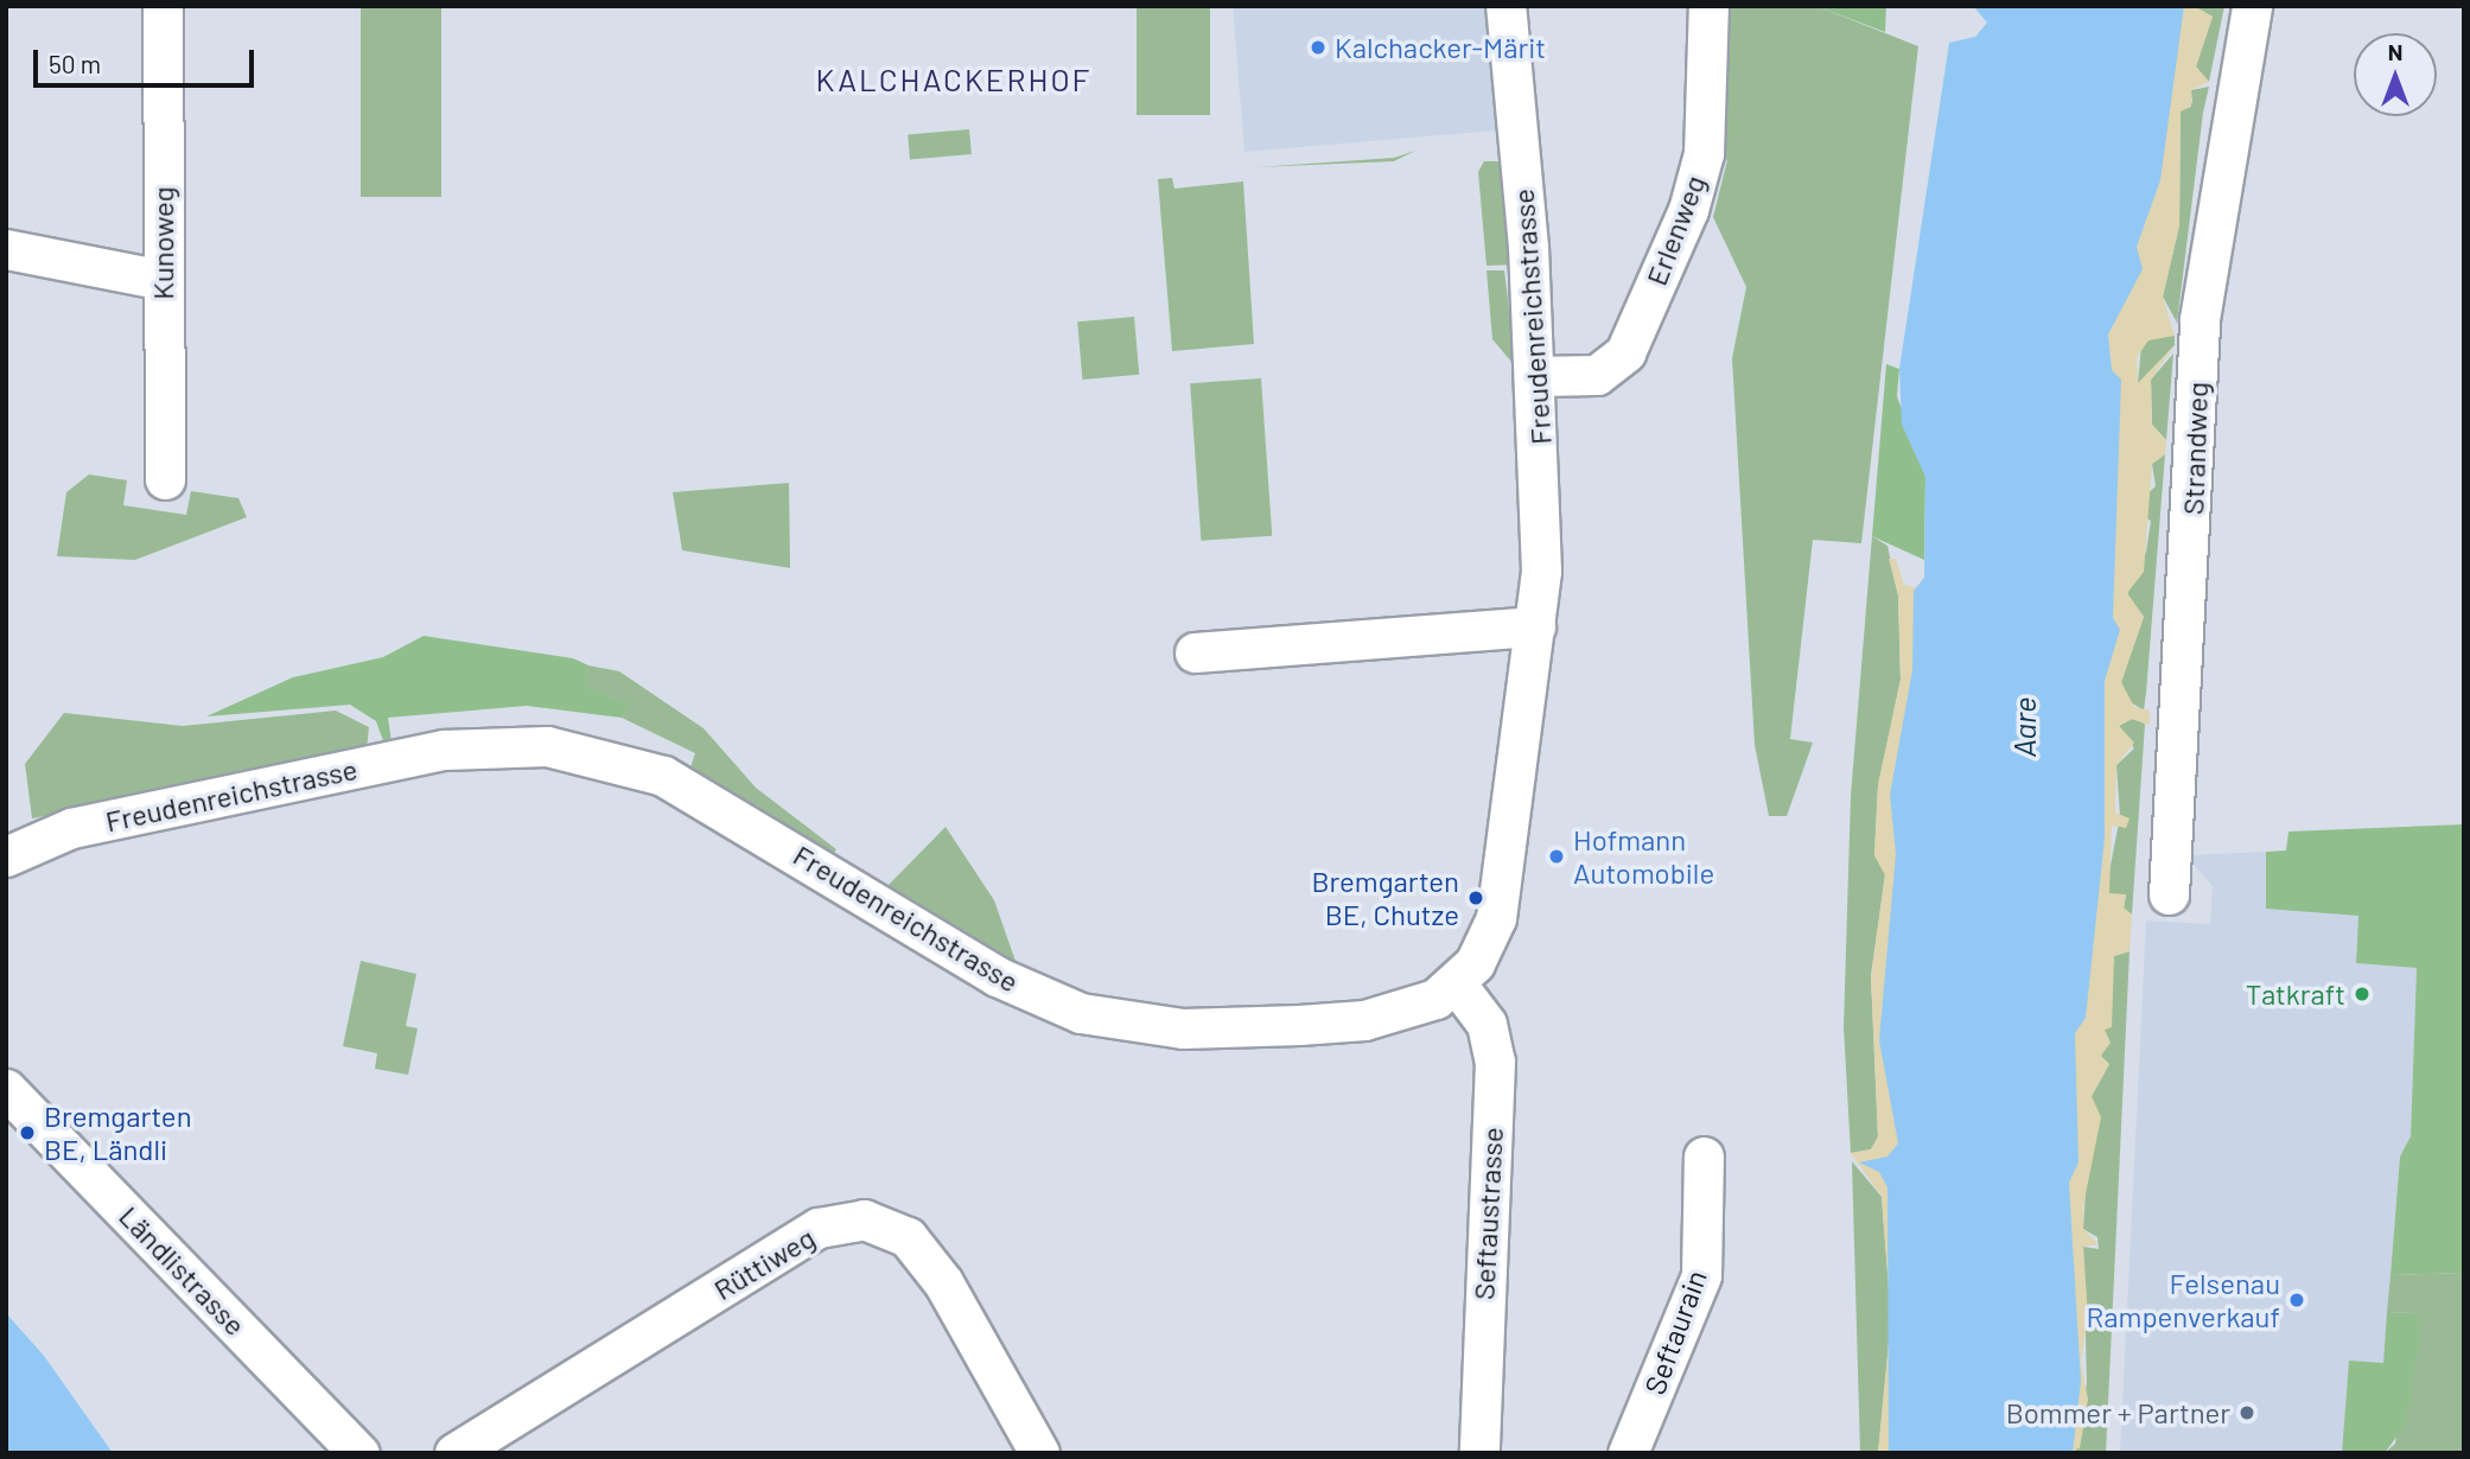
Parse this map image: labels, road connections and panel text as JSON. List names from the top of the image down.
{
  "streets": {
    "street": [
      "Erlenweg",
      "Kunoweg",
      "Freudenreichstrasse",
      "Strandweg",
      "Seftaustrasse",
      "Rüttiweg",
      "Ländlistrasse",
      "Seftaurain"
    ]
  },
  "crossings": [
    ["Erlenweg", "Freudenreichstrasse"],
    ["Freudenreichstrasse", "Seftaustrasse"]
  ],
  "districts": ["KALCHACKERHOF"],
  "water": ["Aare"],
  "places": [
    "Kalchacker-Märit",
    "Hofmann Automobile",
    "Bremgarten BE, Chutze",
    "Tatkraft",
    "Bremgarten BE, Ländli",
    "Felsenau Rampenverkauf",
    "Bommer + Partner"
  ],
  "scale_bar": "50 m",
  "north": "top"
}
